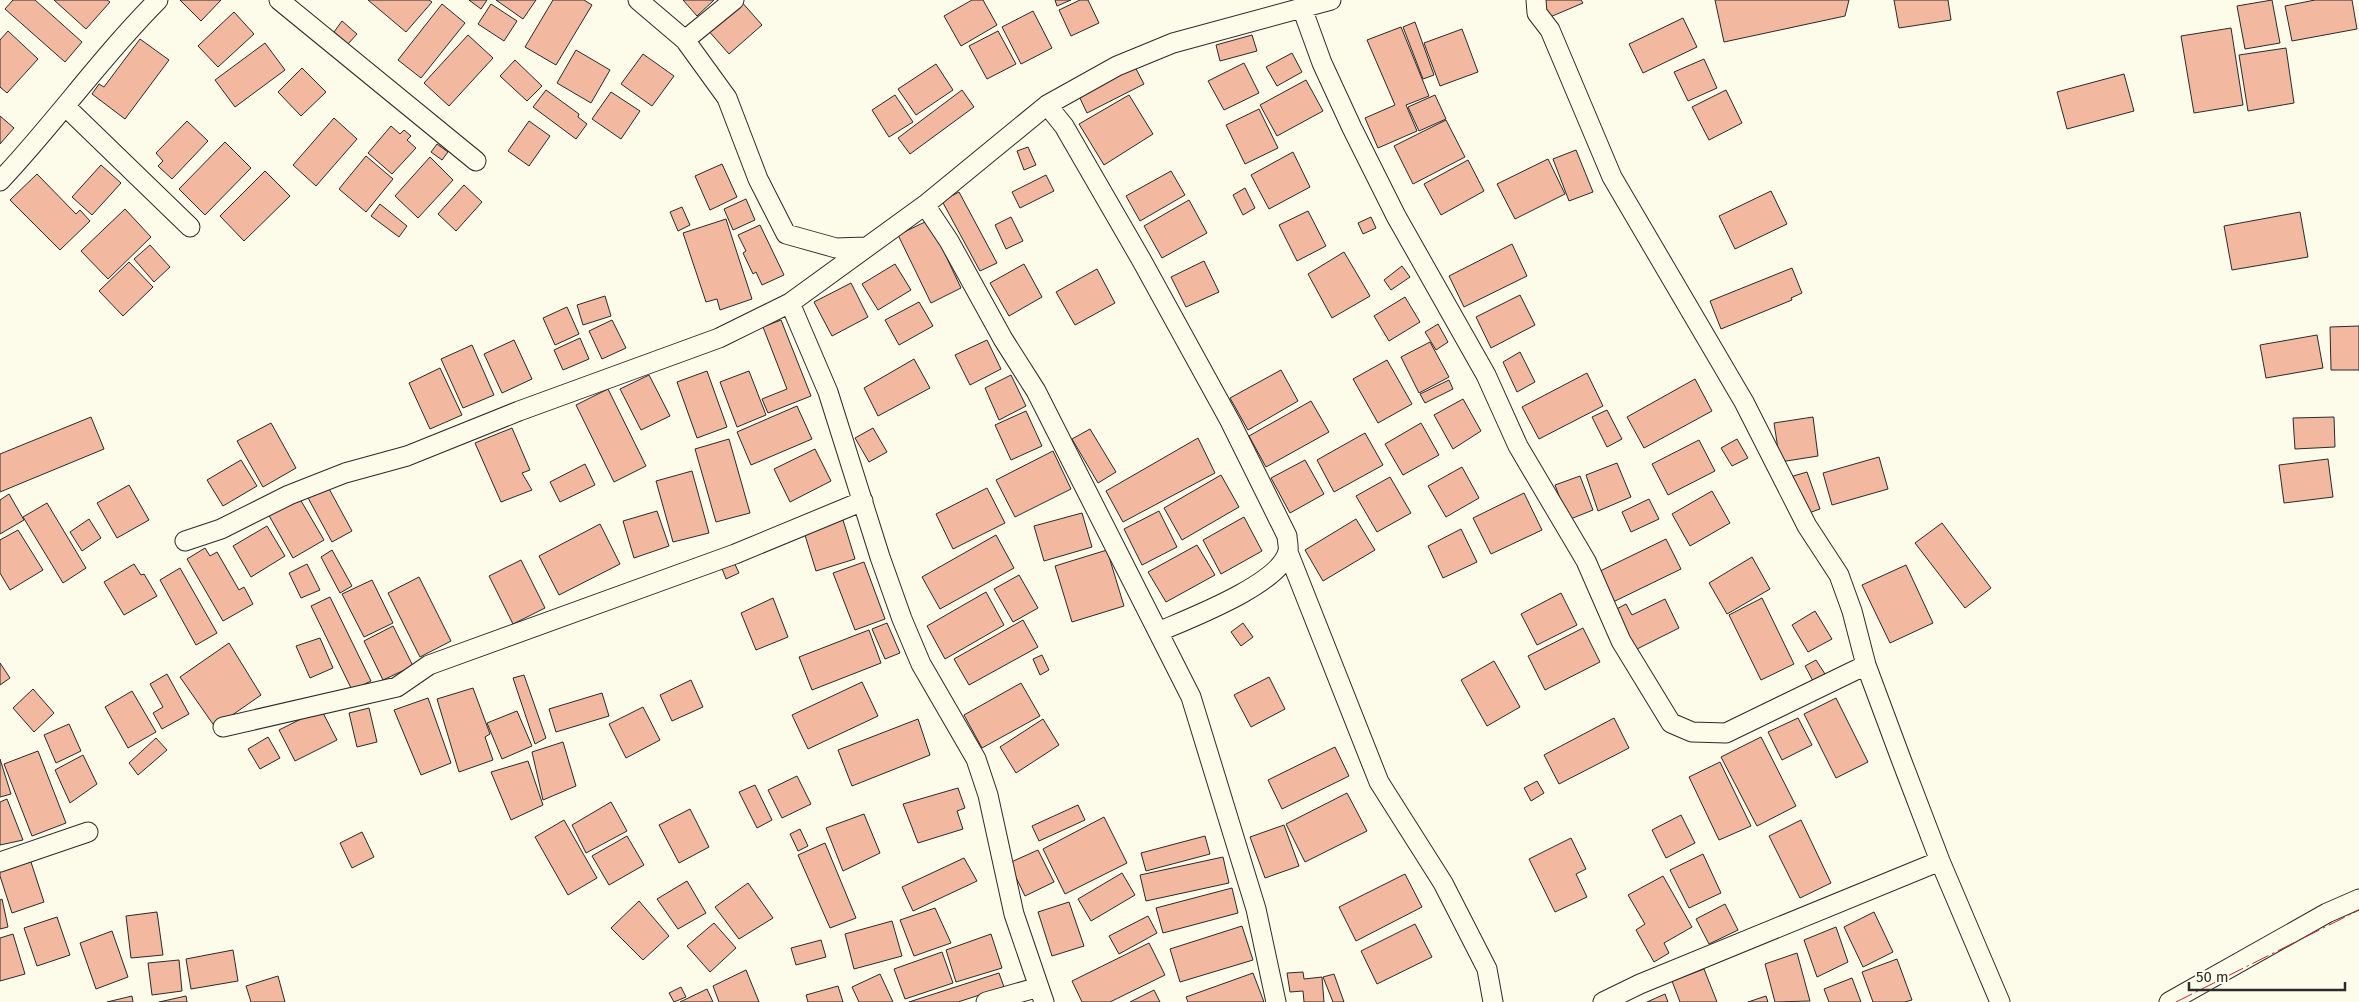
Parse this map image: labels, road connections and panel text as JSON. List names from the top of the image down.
{
  "scale_bar": "50 m"
}
